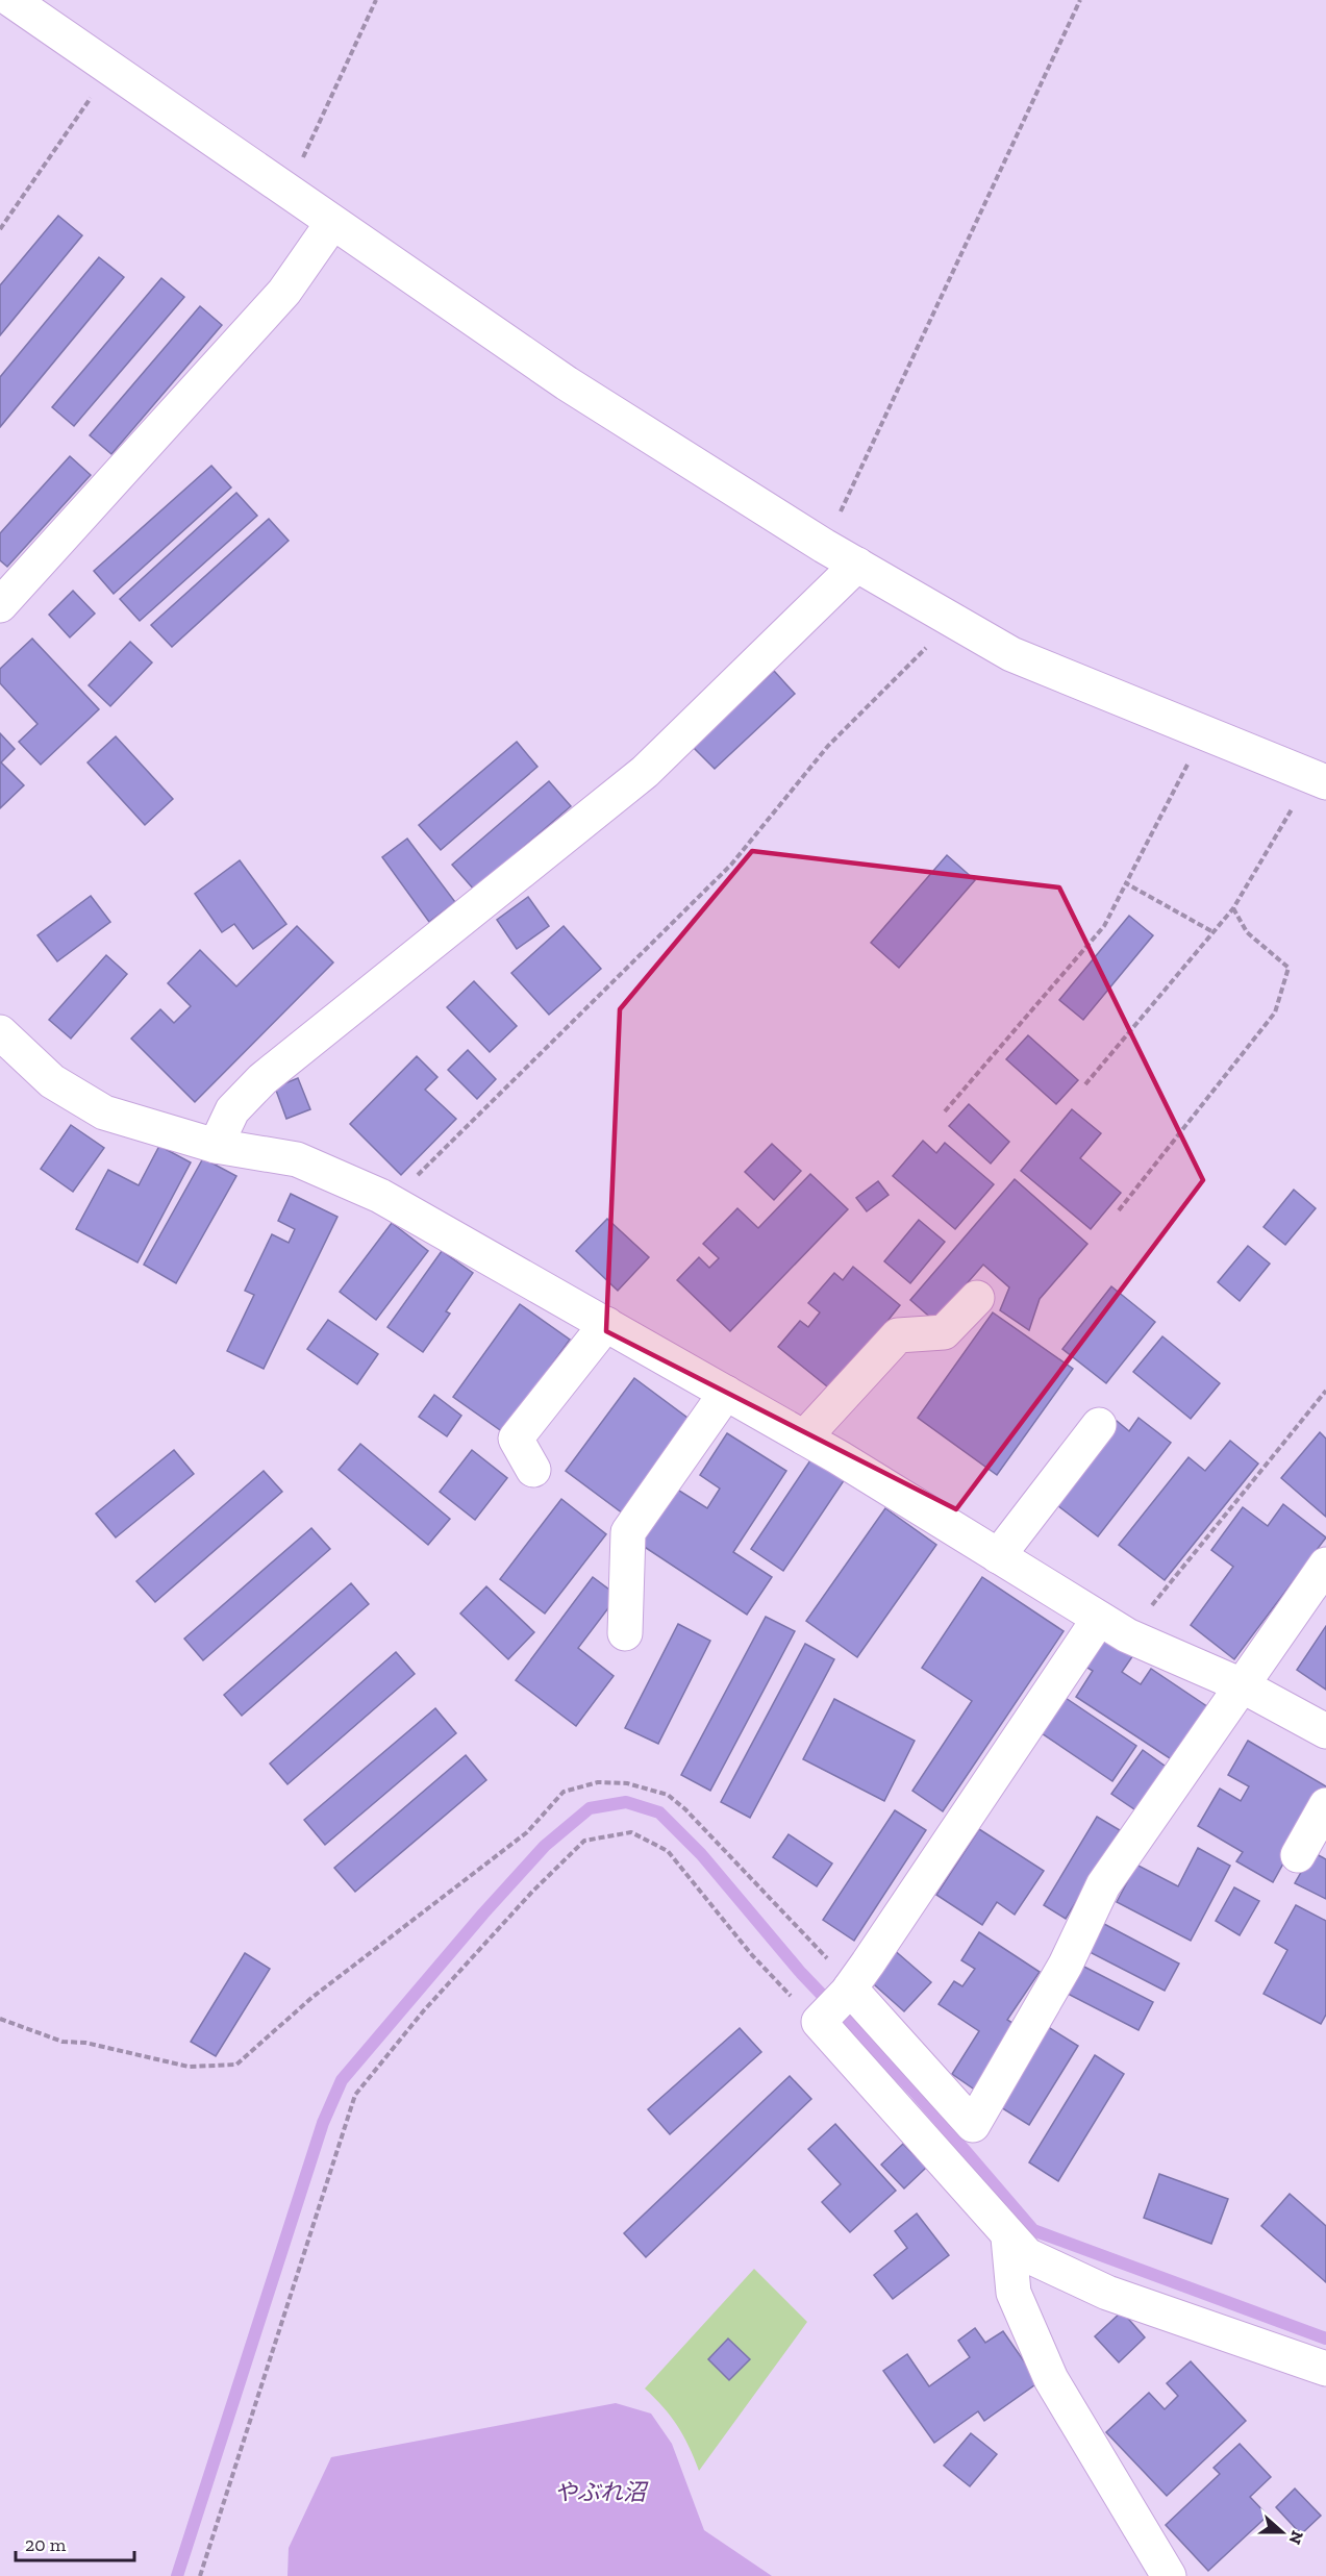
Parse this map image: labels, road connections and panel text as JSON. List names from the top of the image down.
{
  "water": ["やぶれ沼"],
  "scale_bar": "20 m",
  "north": "right"
}
